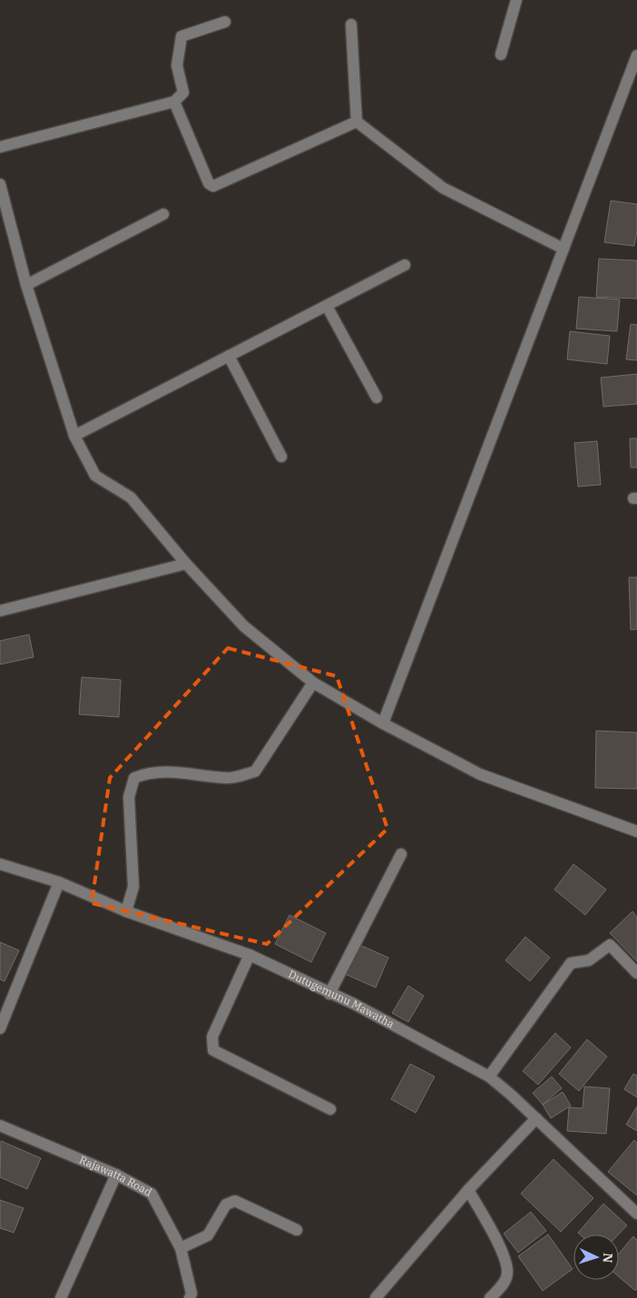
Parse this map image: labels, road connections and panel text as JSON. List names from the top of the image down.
{
  "streets": {
    "street": ["Dutugemunu Mawatha", "Rajawatta Road"]
  },
  "north": "right"
}
